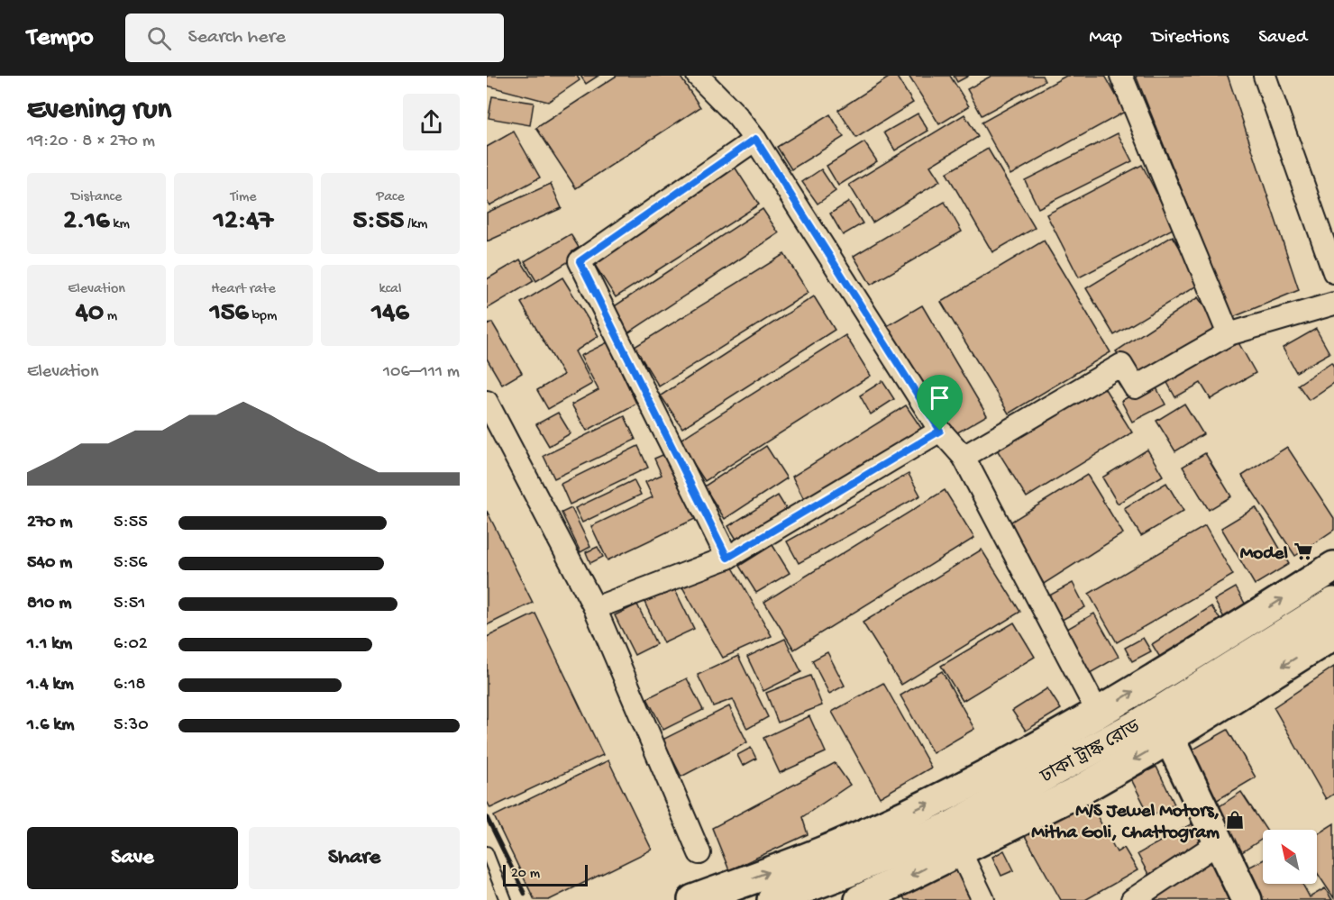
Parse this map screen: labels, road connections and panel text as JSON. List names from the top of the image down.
{
  "streets": {
    "main road": ["ঢাকা ট্রাঙ্ক রোড"]
  },
  "places": {
    "supermarket": ["Model"],
    "shop": ["M/S Jewel Motors, Mitha Goli, Chattogram"]
  },
  "scale_bar": "20 m",
  "north": "top left",
  "page": {
    "header": "Tempo",
    "search": "Search here",
    "nav": ["Map", "Directions", "Saved"],
    "heading": ["Evening run", "19:20 · 8 × 270 m"],
    "stats": [
      ["Distance", "2.16 km"],
      ["Time", "12:47"],
      ["Pace", "5:55 /km"],
      ["Elevation", "40 m"],
      ["Heart rate", "156 bpm"],
      ["kcal", "146"]
    ],
    "chart": ["Elevation", "106–111 m"],
    "list": [
      {
        "name": "270 m",
        "note": "5:55"
      },
      {
        "name": "540 m",
        "note": "5:56"
      },
      {
        "name": "810 m",
        "note": "5:51"
      },
      {
        "name": "1.1 km",
        "note": "6:02"
      },
      {
        "name": "1.4 km",
        "note": "6:18"
      },
      {
        "name": "1.6 km",
        "note": "5:30"
      }
    ],
    "buttons": ["Save", "Share"],
    "scale": "20 m"
  }
}
